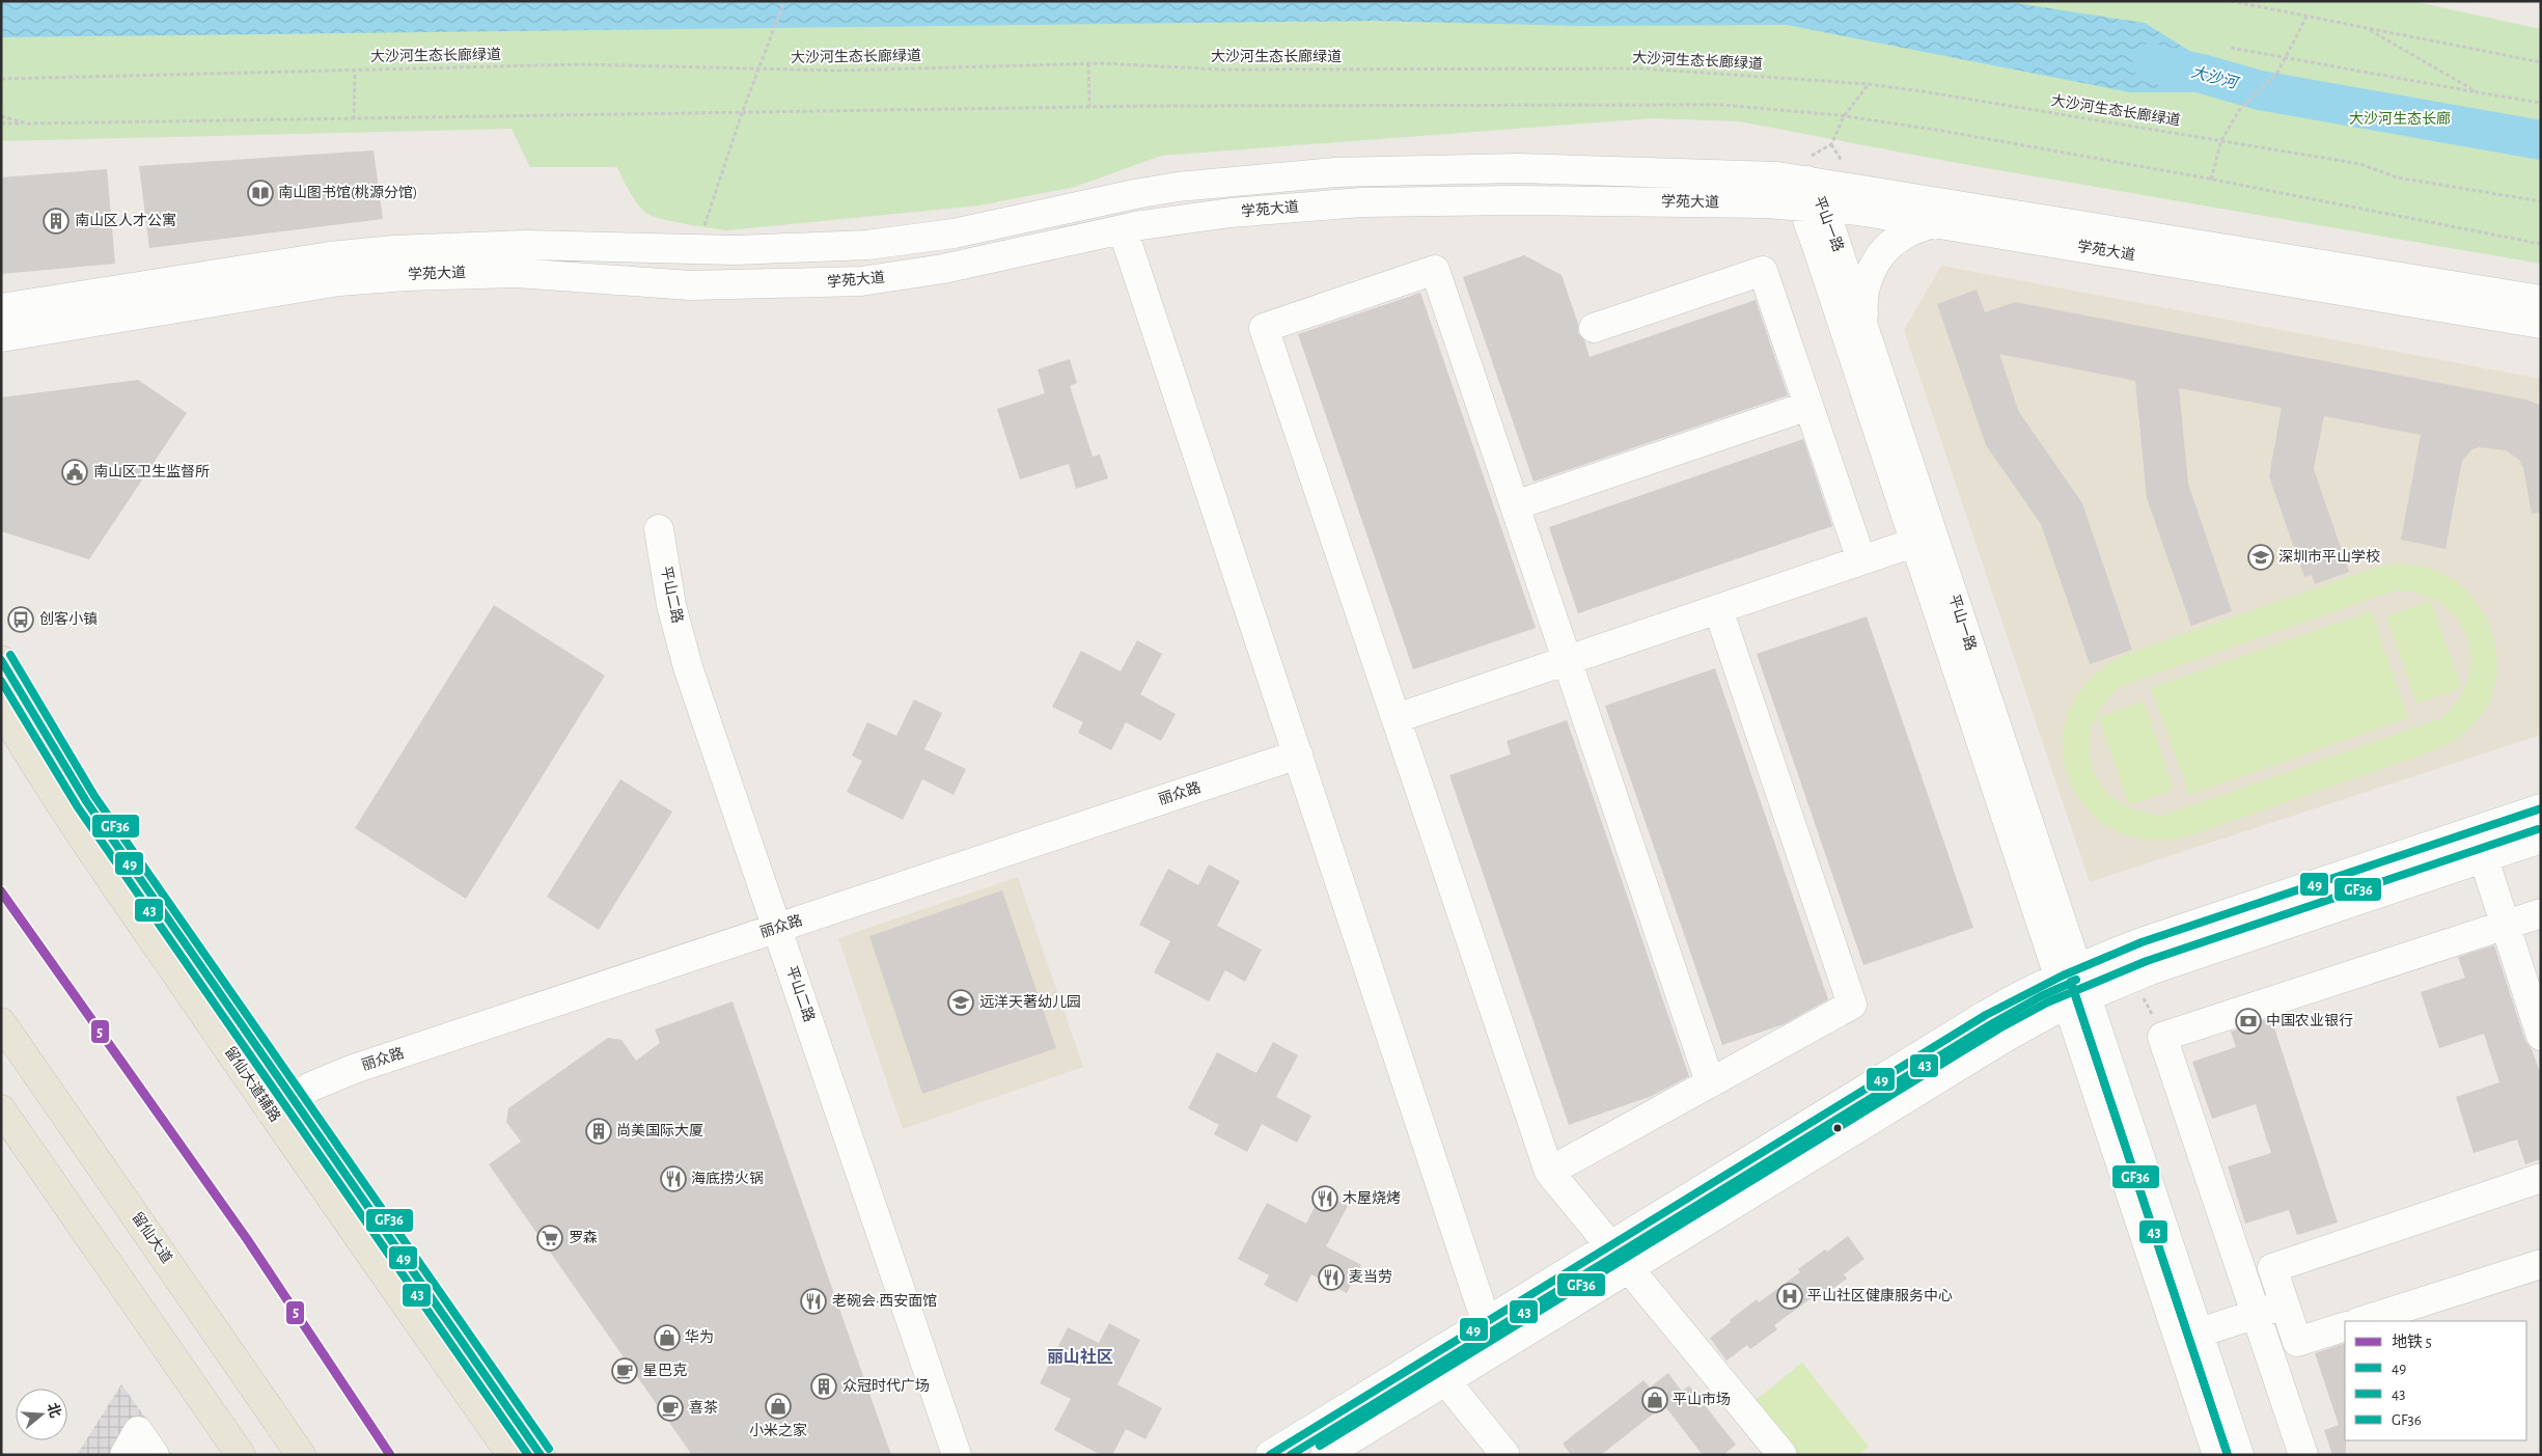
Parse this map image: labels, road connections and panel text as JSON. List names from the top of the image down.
{
  "streets": {
    "main road": ["留仙大道辅路", "留仙大道"],
    "street": [
      "学苑大道",
      "平山一路",
      "平山二路",
      "丽众路"
    ],
    "path": ["大沙河生态长廊绿道"]
  },
  "crossings": [
    ["学苑大道", "平山一路"],
    ["平山二路", "丽众路"],
    ["丽众路", "留仙大道辅路"]
  ],
  "districts": ["丽山社区"],
  "water": ["大沙河"],
  "parks": ["大沙河生态长廊"],
  "places": {
    "library": ["南山图书馆(桃源分馆)"],
    "building": ["南山区人才公寓", "尚美国际大厦", "众冠时代广场"],
    "public building": ["南山区卫生监督所"],
    "school or university": ["深圳市平山学校", "远洋天著幼儿园"],
    "bus stop": ["创客小镇"],
    "bank": ["中国农业银行"],
    "restaurant": [
      "海底捞火锅",
      "木屋烧烤",
      "麦当劳",
      "老碗会·西安面馆"
    ],
    "supermarket": ["罗森"],
    "hospital": ["平山社区健康服务中心"],
    "shop": ["华为", "平山市场", "小米之家"],
    "cafe": ["星巴克", "喜茶"]
  },
  "lines": [
    "transit line GF36",
    "transit line 49",
    "transit line 43",
    "metro line 5"
  ],
  "legend": [
    "地铁 5",
    "49",
    "43",
    "GF36"
  ],
  "north": "right"
}
